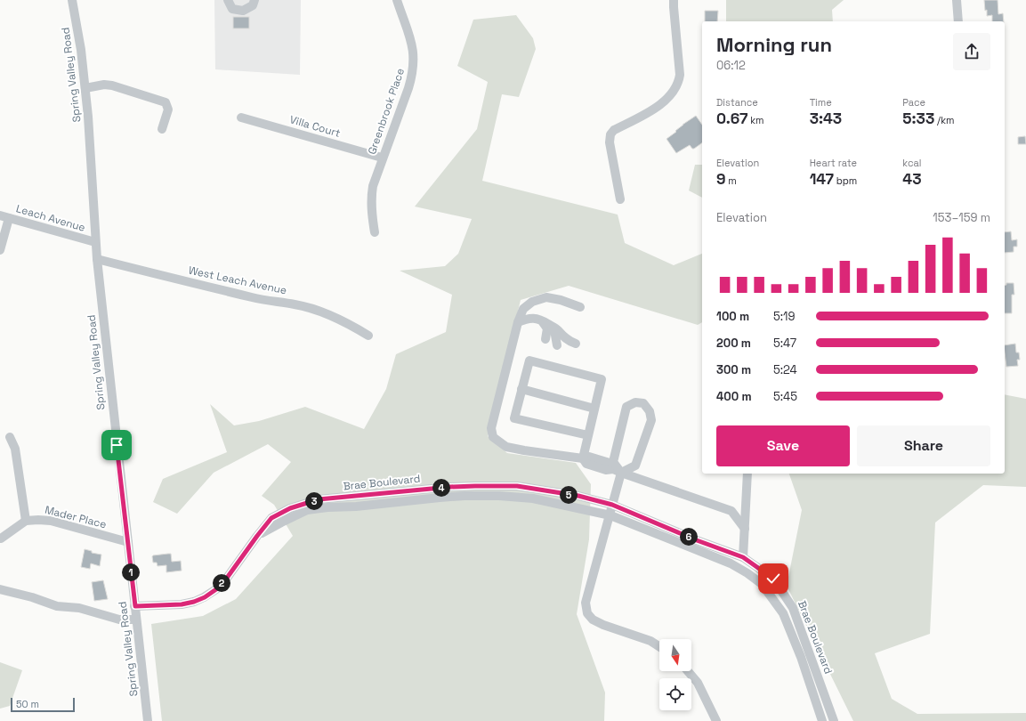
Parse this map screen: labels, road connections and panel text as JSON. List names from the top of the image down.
{
  "streets": {
    "street": [
      "Spring Valley Road",
      "Greenbrook Place",
      "Villa Court",
      "Leach Avenue",
      "West Leach Avenue",
      "Brae Boulevard",
      "Mader Place"
    ]
  },
  "crossings": [
    ["Spring Valley Road", "Leach Avenue"],
    ["Spring Valley Road", "West Leach Avenue"],
    ["Spring Valley Road", "Brae Boulevard"],
    ["Spring Valley Road", "Mader Place"],
    ["Greenbrook Place", "Villa Court"]
  ],
  "scale_bar": "50 m",
  "north": "bottom",
  "page": {
    "heading": ["Morning run", "06:12"],
    "stats": [
      ["Distance", "0.67 km"],
      ["Time", "3:43"],
      ["Pace", "5:33 /km"],
      ["Elevation", "9 m"],
      ["Heart rate", "147 bpm"],
      ["kcal", "43"]
    ],
    "chart": ["Elevation", "153–159 m"],
    "list": [
      {
        "name": "100 m",
        "note": "5:19"
      },
      {
        "name": "200 m",
        "note": "5:47"
      },
      {
        "name": "300 m",
        "note": "5:24"
      },
      {
        "name": "400 m",
        "note": "5:45"
      }
    ],
    "buttons": ["Save", "Share"],
    "pins": [
      "4",
      "5",
      "3",
      "6",
      "1",
      "2"
    ],
    "scale": "50 m"
  }
}
